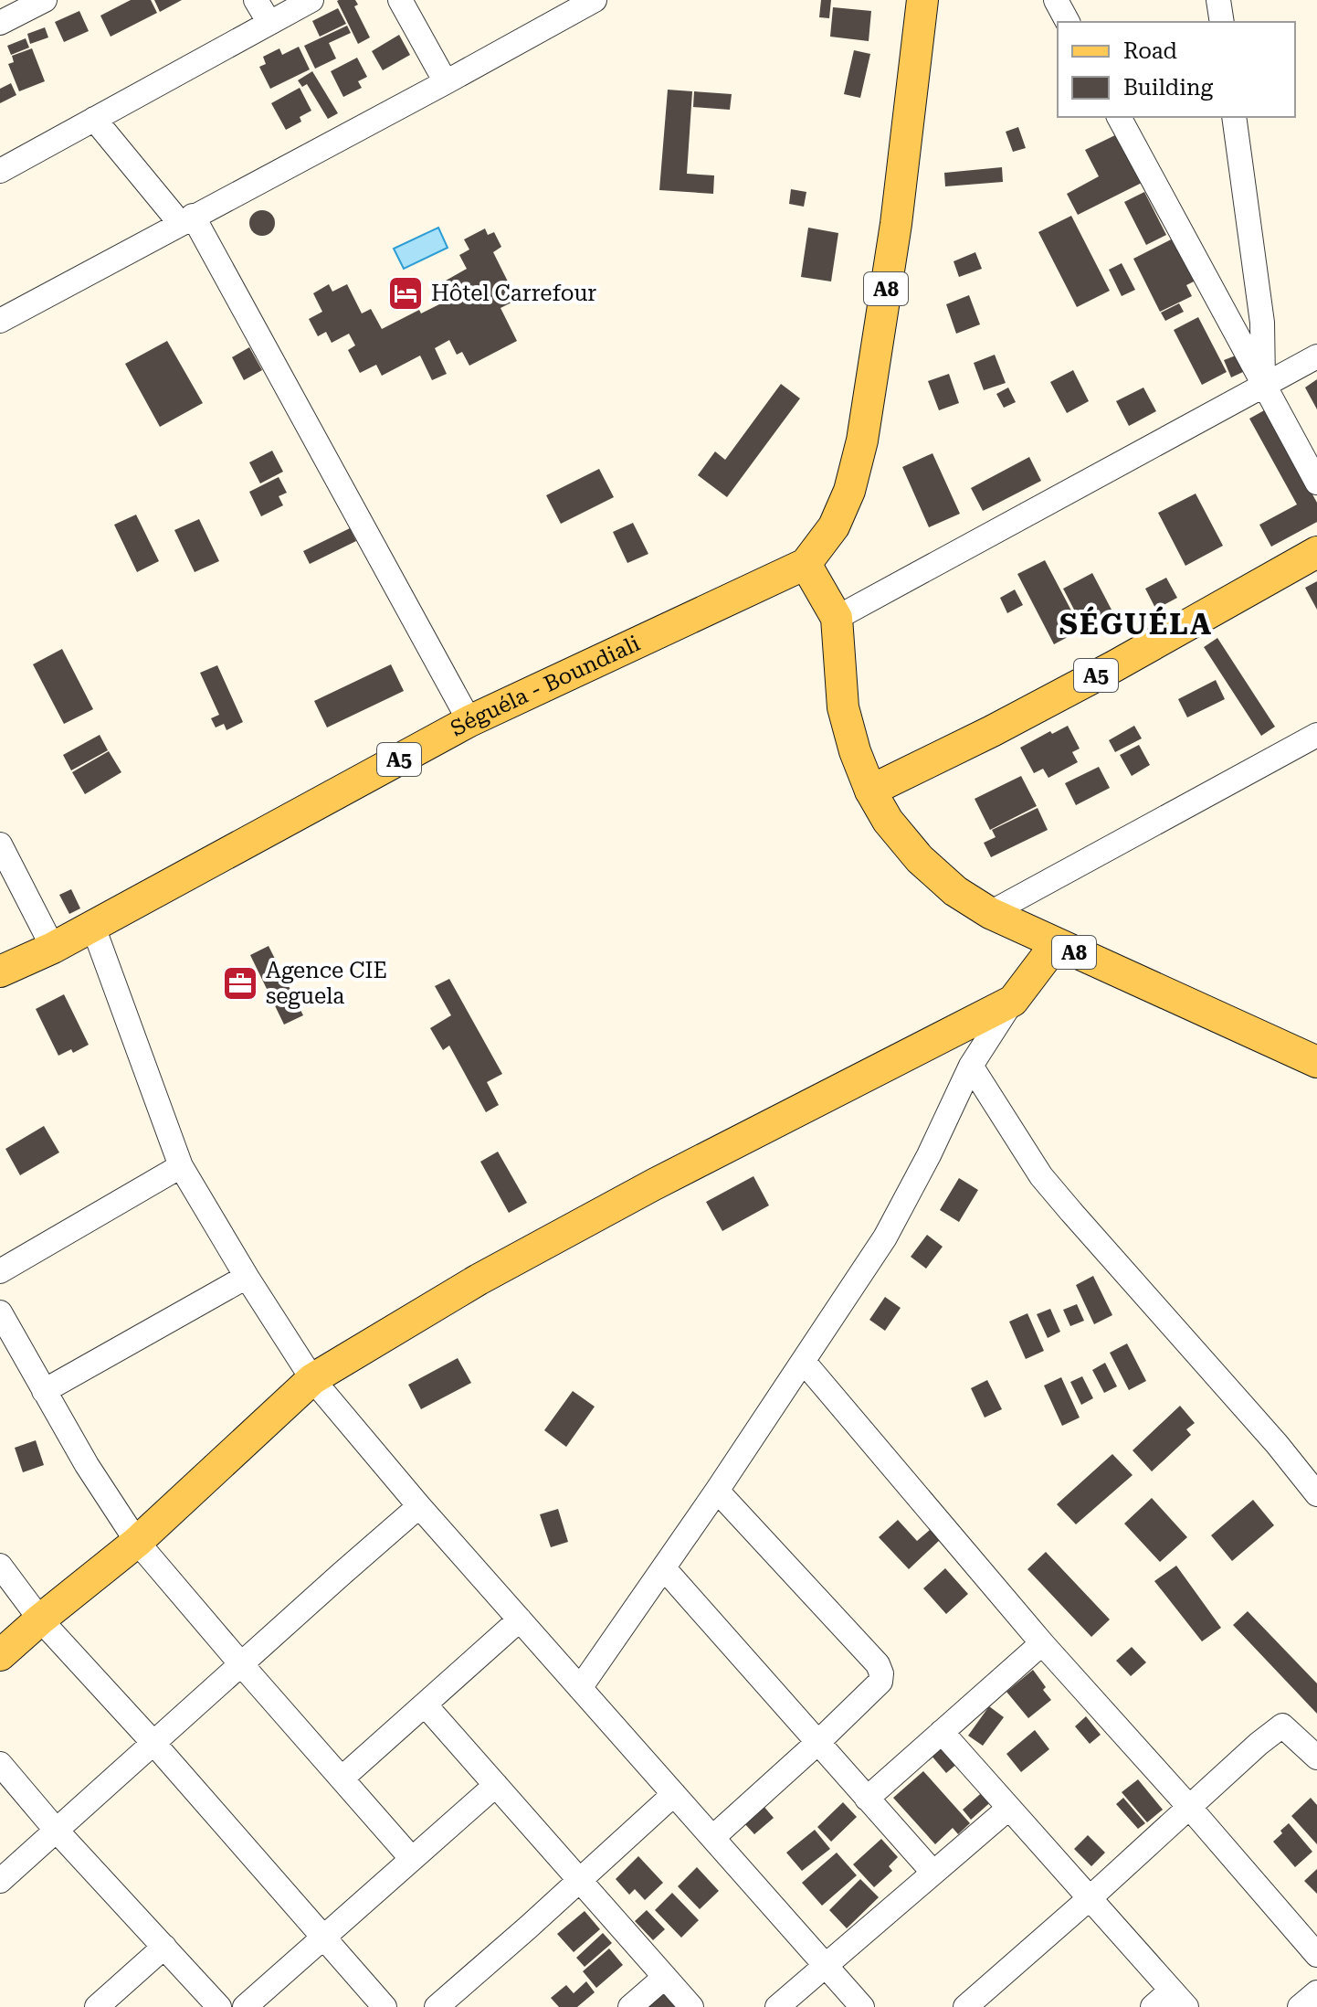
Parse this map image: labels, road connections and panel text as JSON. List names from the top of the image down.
{
  "streets": {
    "main road": ["A8", "A5", "Séguéla - Boundiali"]
  },
  "crossings": [
    ["A8", "A5"],
    ["A8", "Séguéla - Boundiali"]
  ],
  "districts": ["SÉGUÉLA"],
  "places": {
    "hotel": ["Hôtel Carrefour"],
    "office": ["Agence CIE seguela"]
  },
  "legend": ["Road", "Building"]
}
